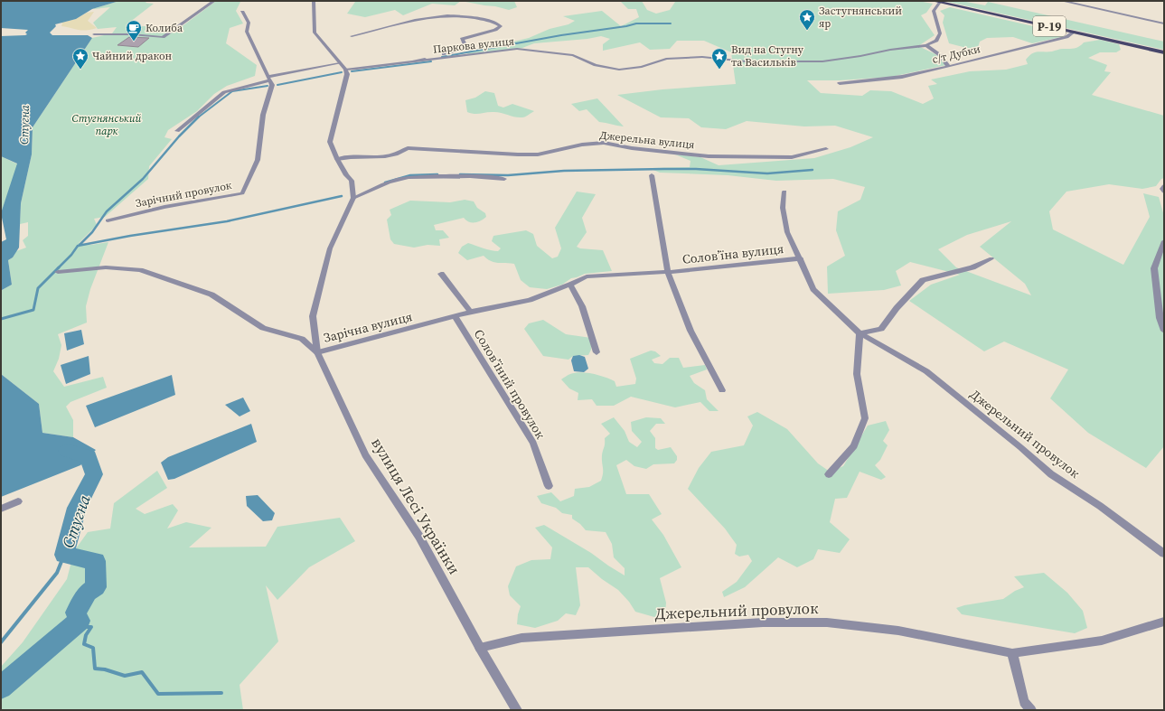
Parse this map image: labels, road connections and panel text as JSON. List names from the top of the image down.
{
  "streets": {
    "main road": ["Р-19"],
    "street": [
      "Паркова вулиця",
      "с/т Дубки",
      "Джерельна вулиця",
      "Зарічний провулок",
      "Соловʼїна вулиця",
      "Зарічна вулиця",
      "Соловʼїний провулок",
      "Джерельний провулок",
      "вулиця Лесі Українки"
    ]
  },
  "crossings": [
    ["Р-19", "с/т Дубки"],
    ["Соловʼїна вулиця", "Зарічна вулиця"],
    ["Соловʼїна вулиця", "Соловʼїний провулок"],
    ["Соловʼїна вулиця", "Джерельний провулок"],
    ["Зарічна вулиця", "Соловʼїний провулок"],
    ["Зарічна вулиця", "вулиця Лесі Українки"],
    ["Джерельний провулок", "вулиця Лесі Українки"]
  ],
  "water": ["Стугна"],
  "parks": ["Стугнянський парк"],
  "places": {
    "place": ["Застугнянський яр", "Чайний дракон", "Вид на Стугну та Васильків"],
    "cafe": ["Колиба"]
  }
}
